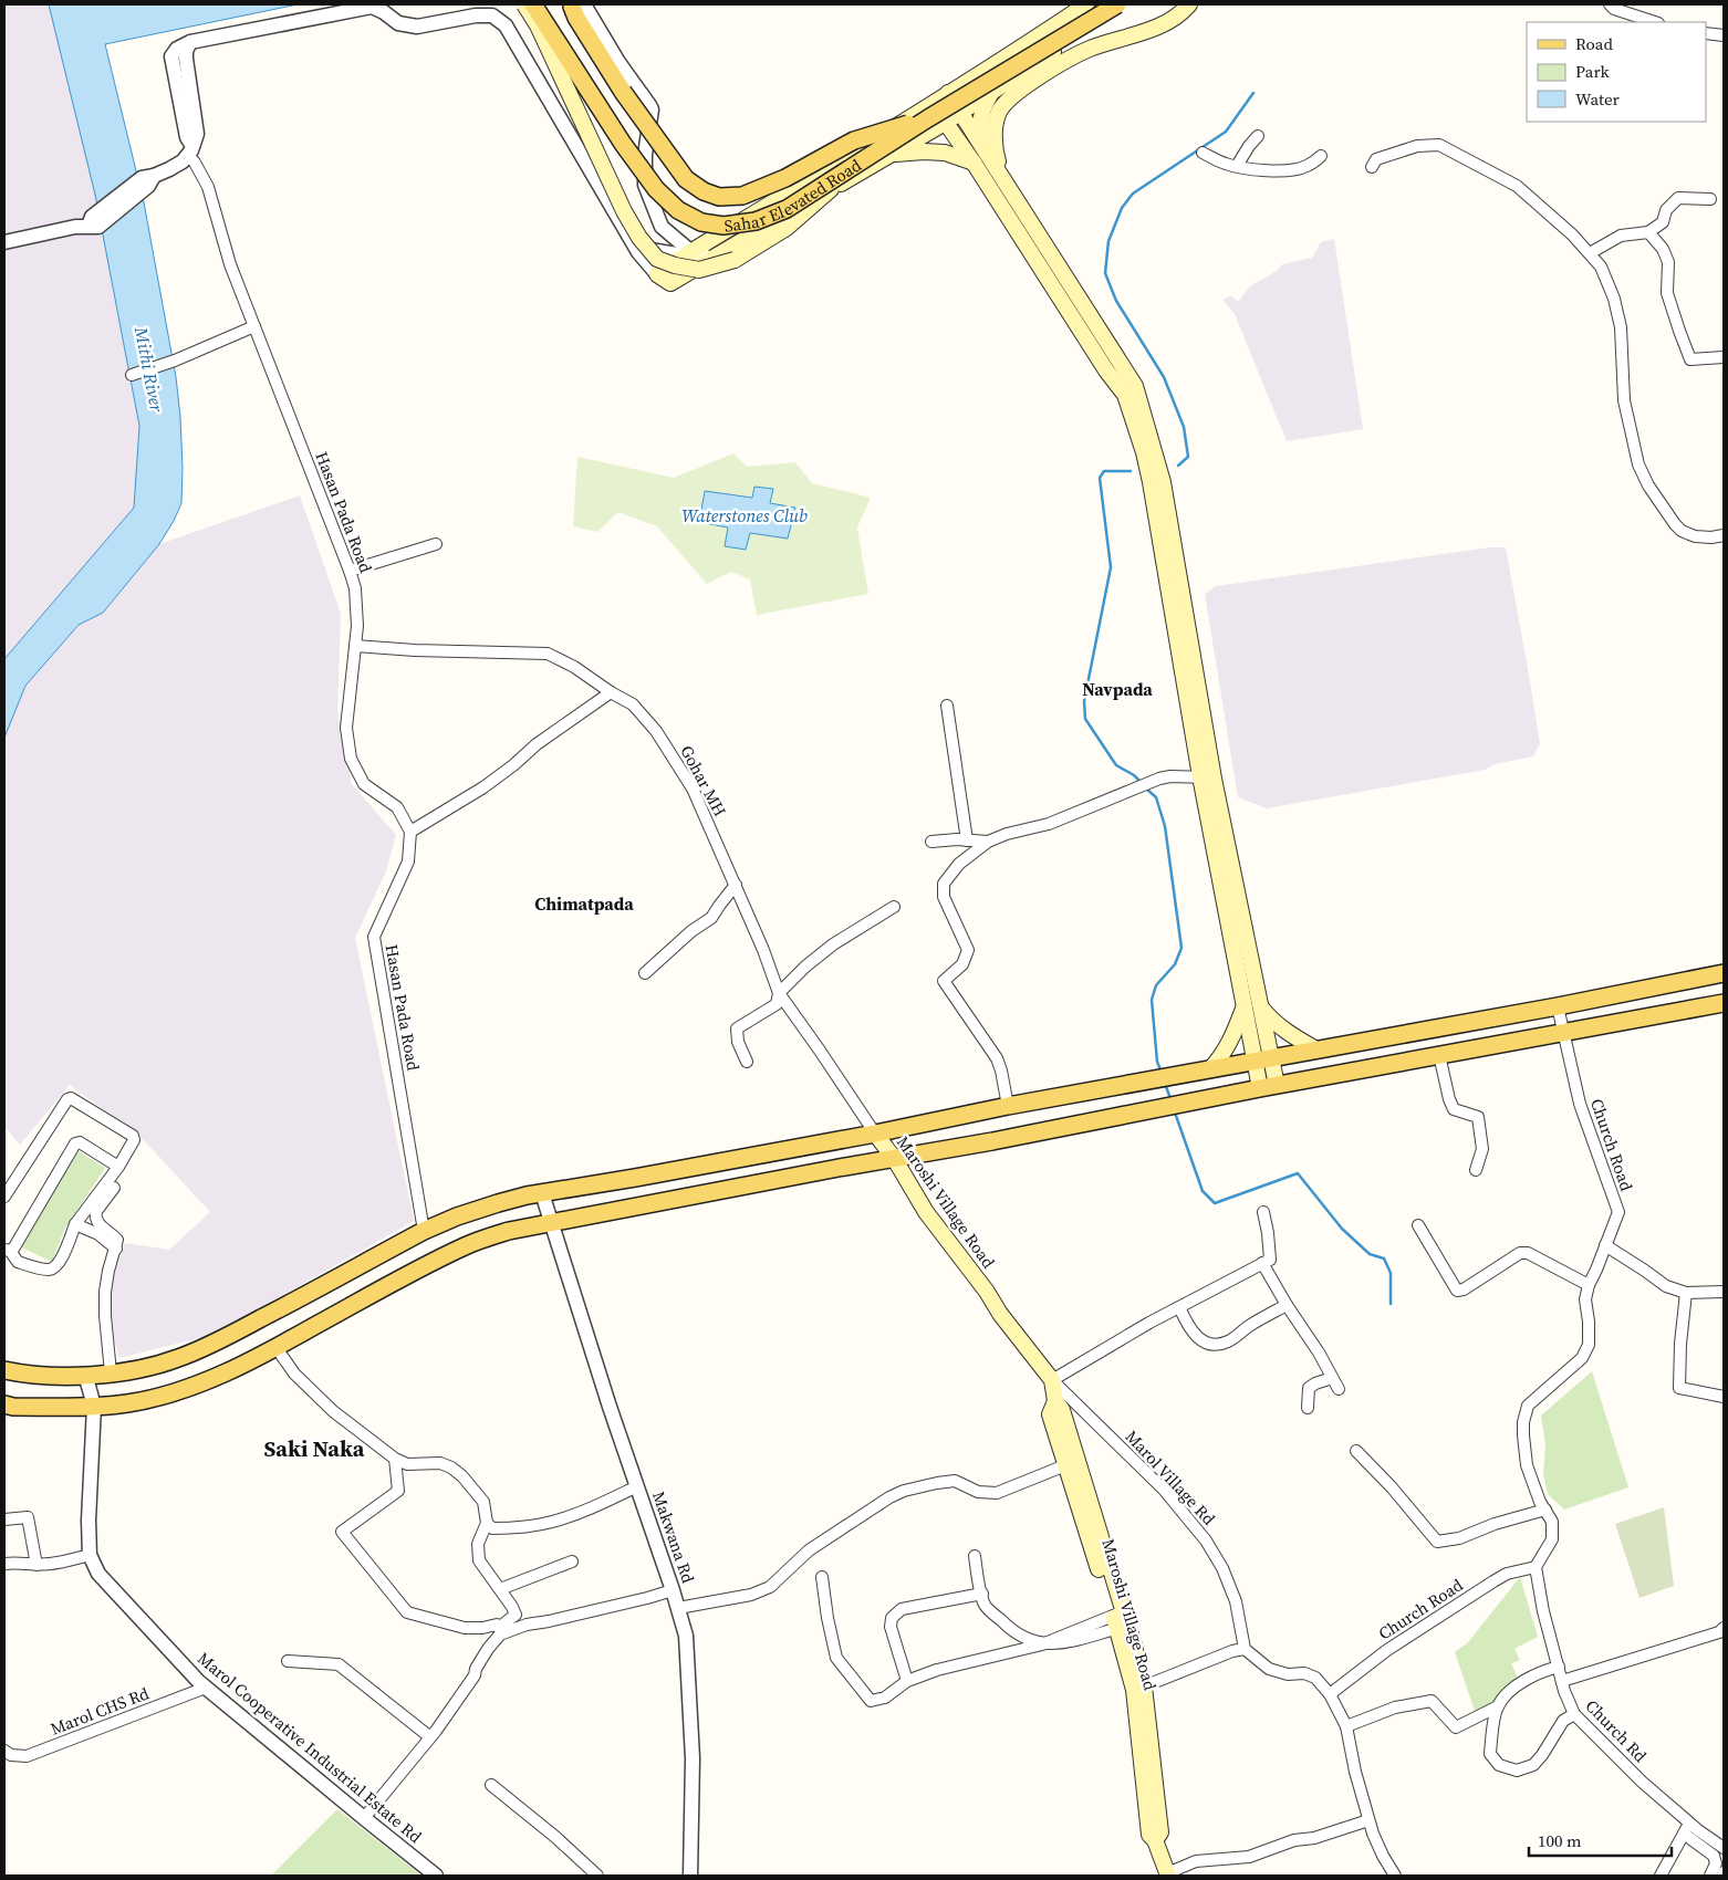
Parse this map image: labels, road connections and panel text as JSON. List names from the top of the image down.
{
  "streets": {
    "main road": ["Sahar Elevated Road", "Maroshi Village Road"],
    "street": [
      "Hasan Pada Road",
      "Gohar MH",
      "Church Road",
      "Marol Village Rd",
      "Makwana Rd",
      "Marol CHS Rd",
      "Church Rd",
      "Marol Cooperative Industrial Estate Rd"
    ]
  },
  "crossings": [
    ["Hasan Pada Road", "Gohar MH"],
    ["Gohar MH", "Maroshi Village Road"],
    ["Church Road", "Church Rd"],
    ["Maroshi Village Road", "Marol Village Rd"],
    ["Marol CHS Rd", "Marol Cooperative Industrial Estate Rd"]
  ],
  "districts": ["Navpada", "Chimatpada", "Saki Naka"],
  "water": ["Mithi River", "Waterstones Club"],
  "legend": ["Road", "Park", "Water"],
  "scale_bar": "100 m"
}
